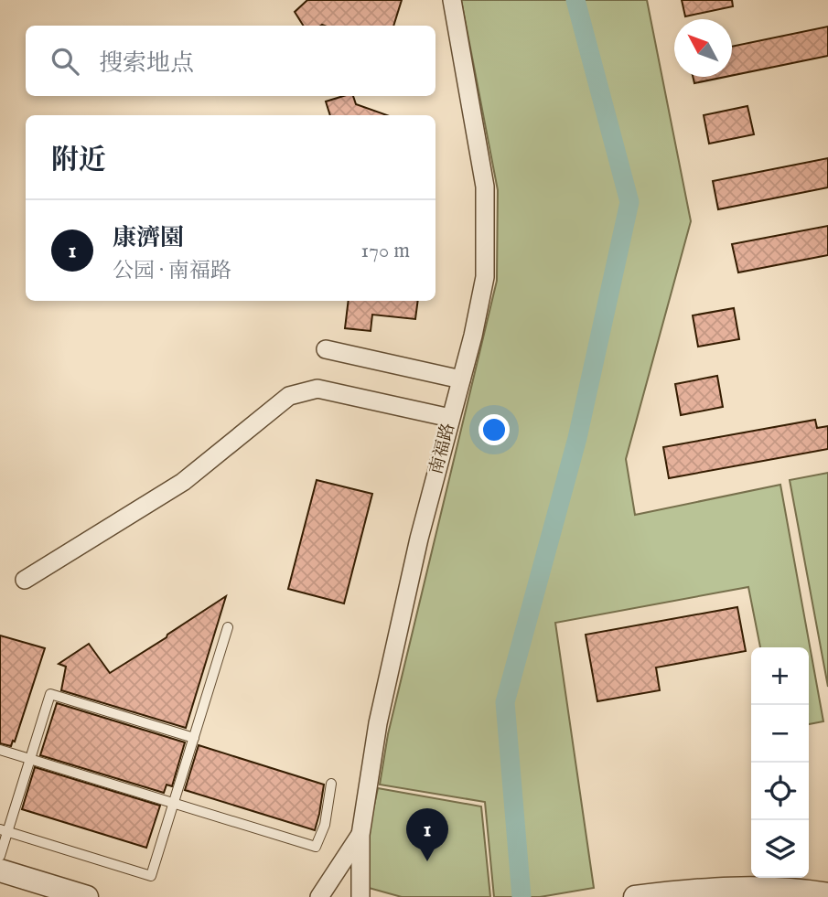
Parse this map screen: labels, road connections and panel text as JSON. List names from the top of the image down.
{
  "streets": {
    "street": ["南福路"]
  },
  "north": "top left",
  "page": {
    "search": "搜索地点",
    "heading": "附近",
    "list": [
      {
        "mark": "1",
        "name": "康濟園",
        "note": "公园 · 南福路",
        "value": "170 m"
      }
    ],
    "map_buttons": ["+", "−"],
    "pins": "1"
  }
}
